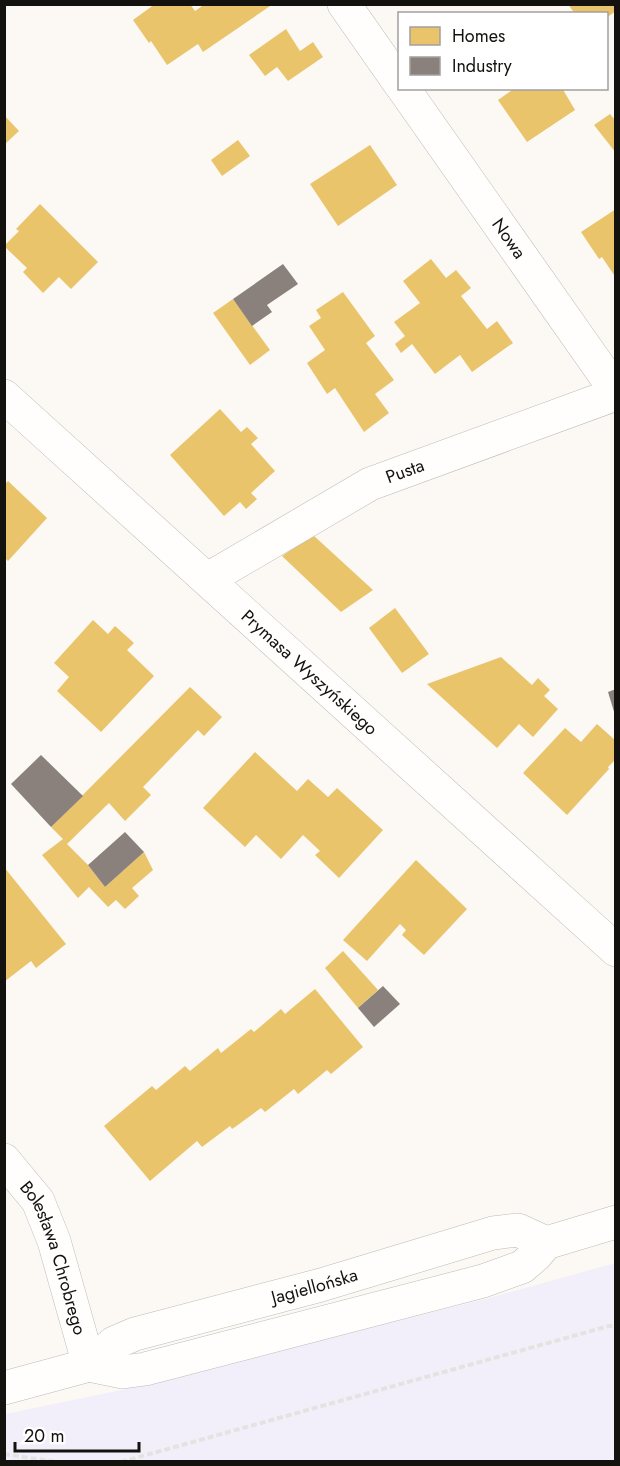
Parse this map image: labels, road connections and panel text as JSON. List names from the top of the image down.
{
  "streets": {
    "street": [
      "Nowa",
      "Pusta",
      "Prymasa Wyszyńskiego",
      "Bolesława Chrobrego",
      "Jagiellońska"
    ]
  },
  "crossings": [
    ["Nowa", "Pusta"],
    ["Pusta", "Prymasa Wyszyńskiego"],
    ["Bolesława Chrobrego", "Jagiellońska"]
  ],
  "legend": ["Homes", "Industry"],
  "scale_bar": "20 m"
}
